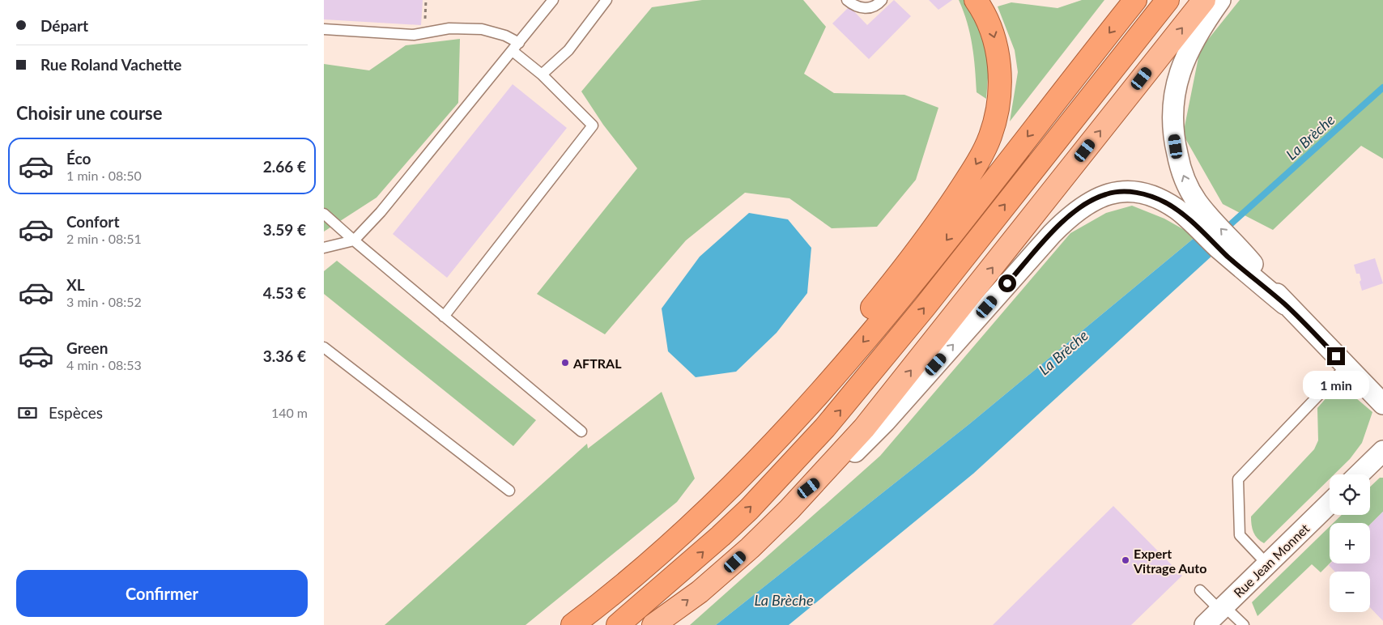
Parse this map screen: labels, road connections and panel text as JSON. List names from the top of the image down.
{
  "streets": {
    "street": ["Rue Jean Monnet"]
  },
  "water": ["La Brèche"],
  "places": ["AFTRAL", "Expert Vitrage Auto"],
  "page": {
    "banner": ["Départ", "Rue Roland Vachette"],
    "heading": "Choisir une course",
    "list": [
      {
        "name": "Éco",
        "note": "1 min · 08:50",
        "value": "2.66 €"
      },
      {
        "name": "Confort",
        "note": "2 min · 08:51",
        "value": "3.59 €"
      },
      {
        "name": "XL",
        "note": "3 min · 08:52",
        "value": "4.53 €"
      },
      {
        "name": "Green",
        "note": "4 min · 08:53",
        "value": "3.36 €"
      }
    ],
    "bubble": "1 min",
    "pay": ["Espèces", "140 m"],
    "map_buttons": ["+", "−"],
    "buttons": "Confirmer"
  }
}
